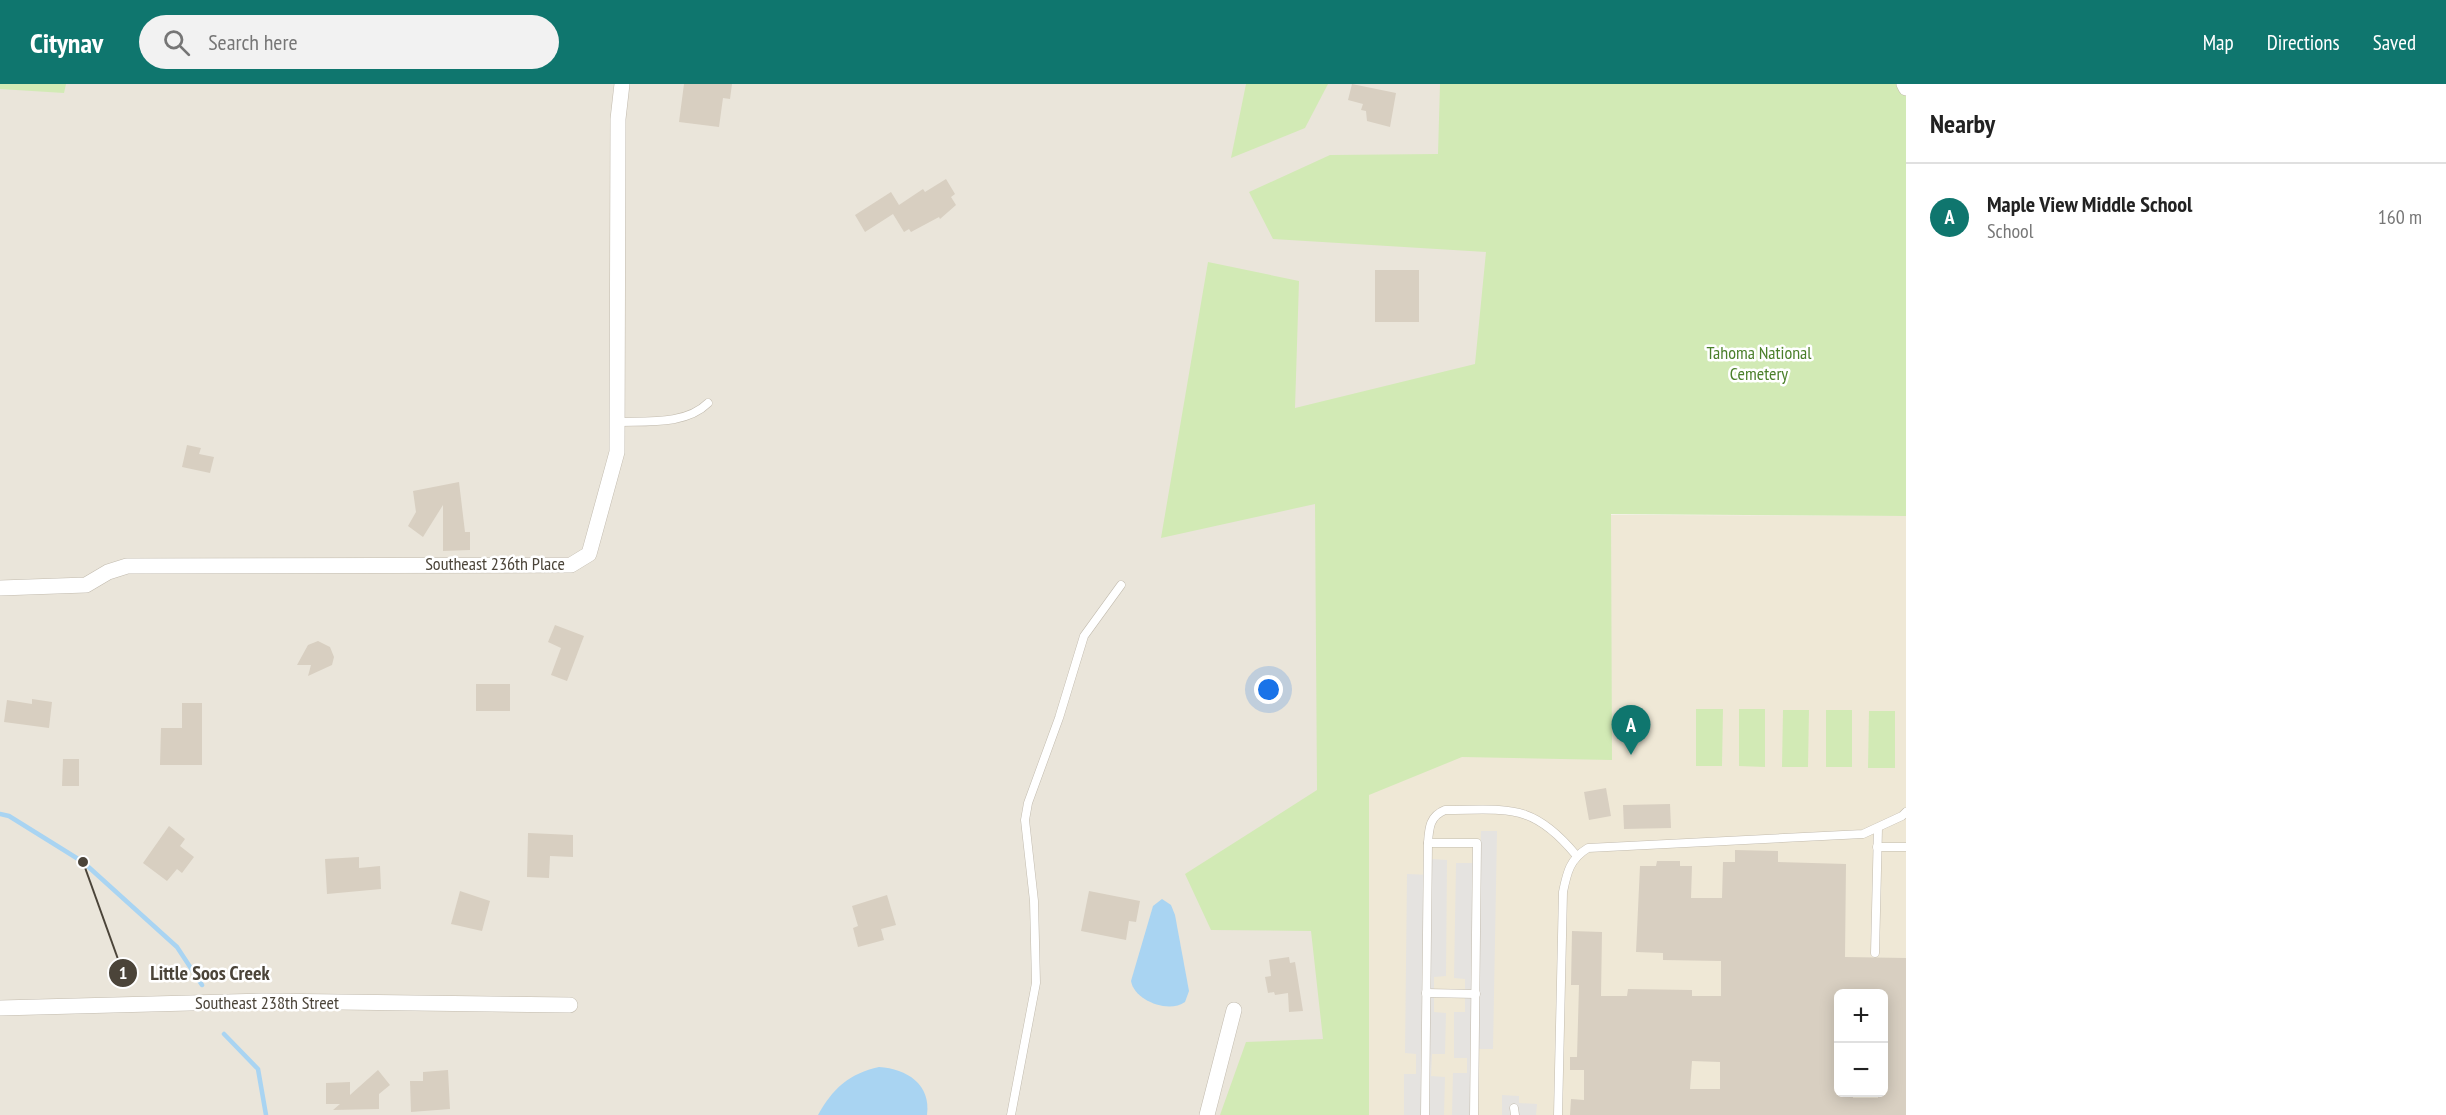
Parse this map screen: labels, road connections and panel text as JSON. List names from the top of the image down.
{
  "streets": {
    "street": ["Southeast 236th Place", "Southeast 238th Street"]
  },
  "parks": ["Tahoma National Cemetery"],
  "places": ["Little Soos Creek"],
  "page": {
    "header": "Citynav",
    "search": "Search here",
    "nav": ["Map", "Directions", "Saved"],
    "heading": "Nearby",
    "list": [
      {
        "mark": "A",
        "name": "Maple View Middle School",
        "note": "School",
        "value": "160 m"
      }
    ],
    "pins": "A",
    "map_buttons": ["+", "−"]
  }
}
